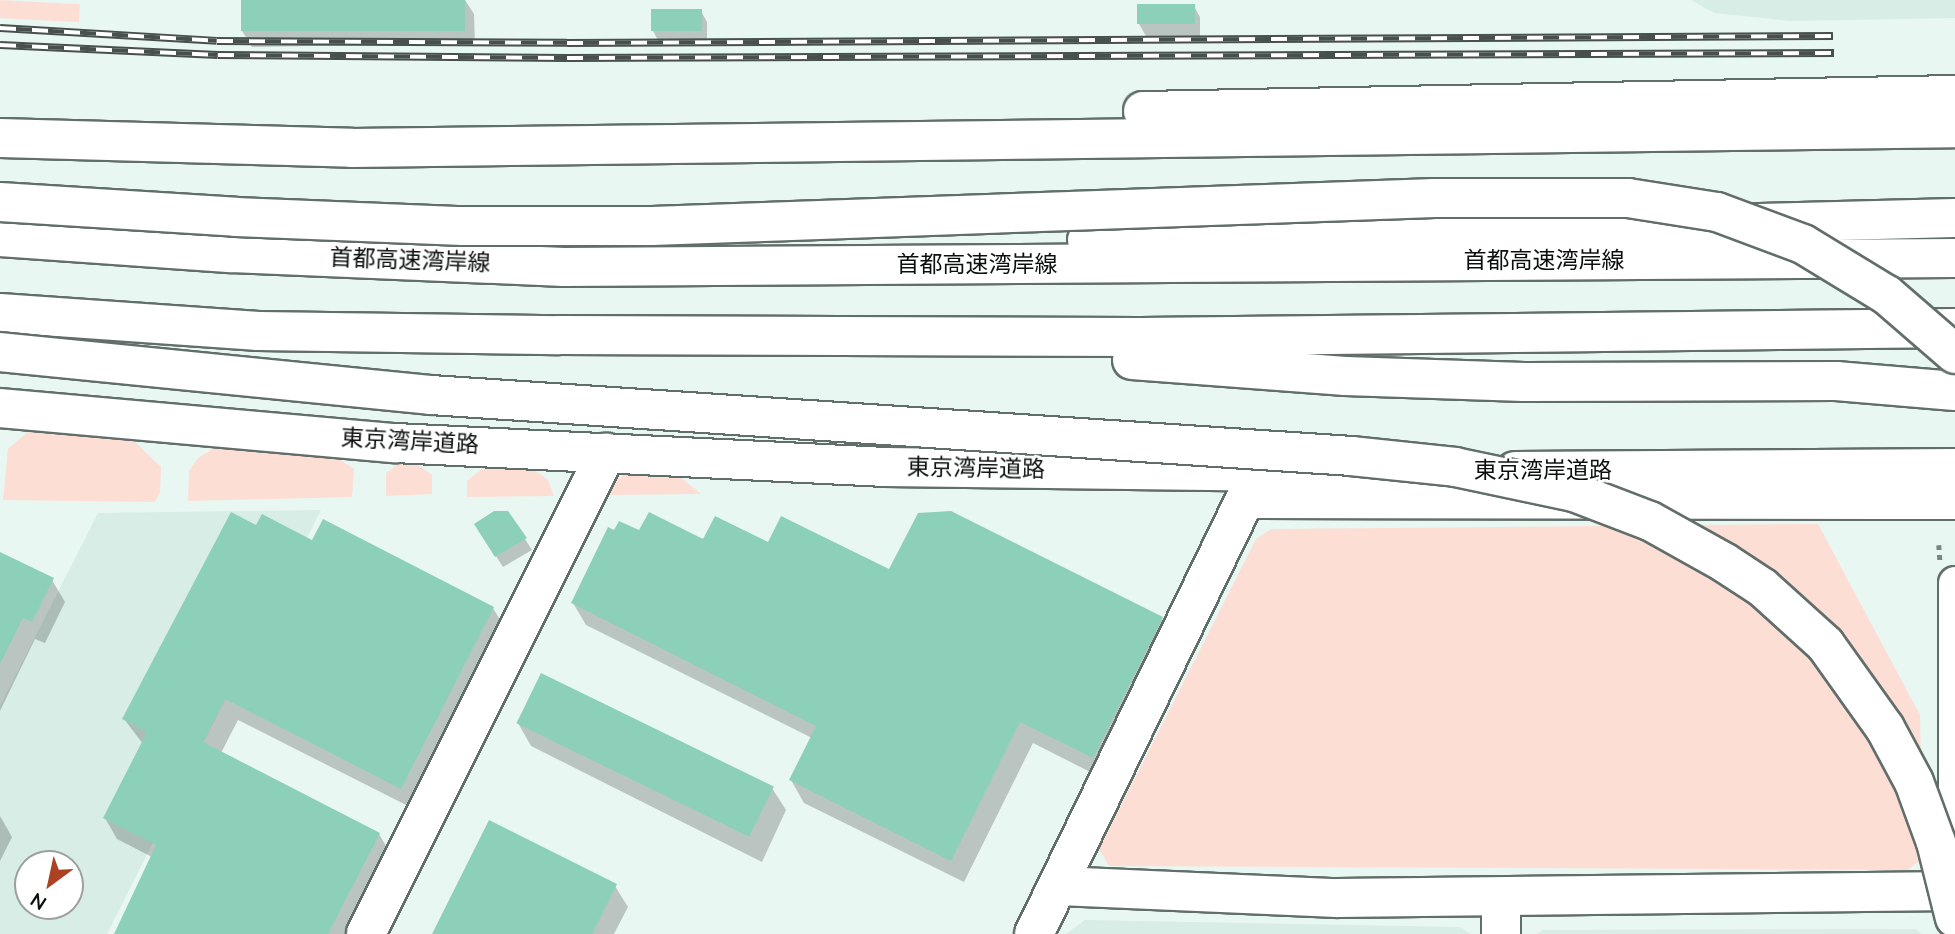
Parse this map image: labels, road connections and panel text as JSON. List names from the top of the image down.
{
  "streets": {
    "main road": ["首都高速湾岸線", "東京湾岸道路"]
  },
  "north": "bottom left"
}
